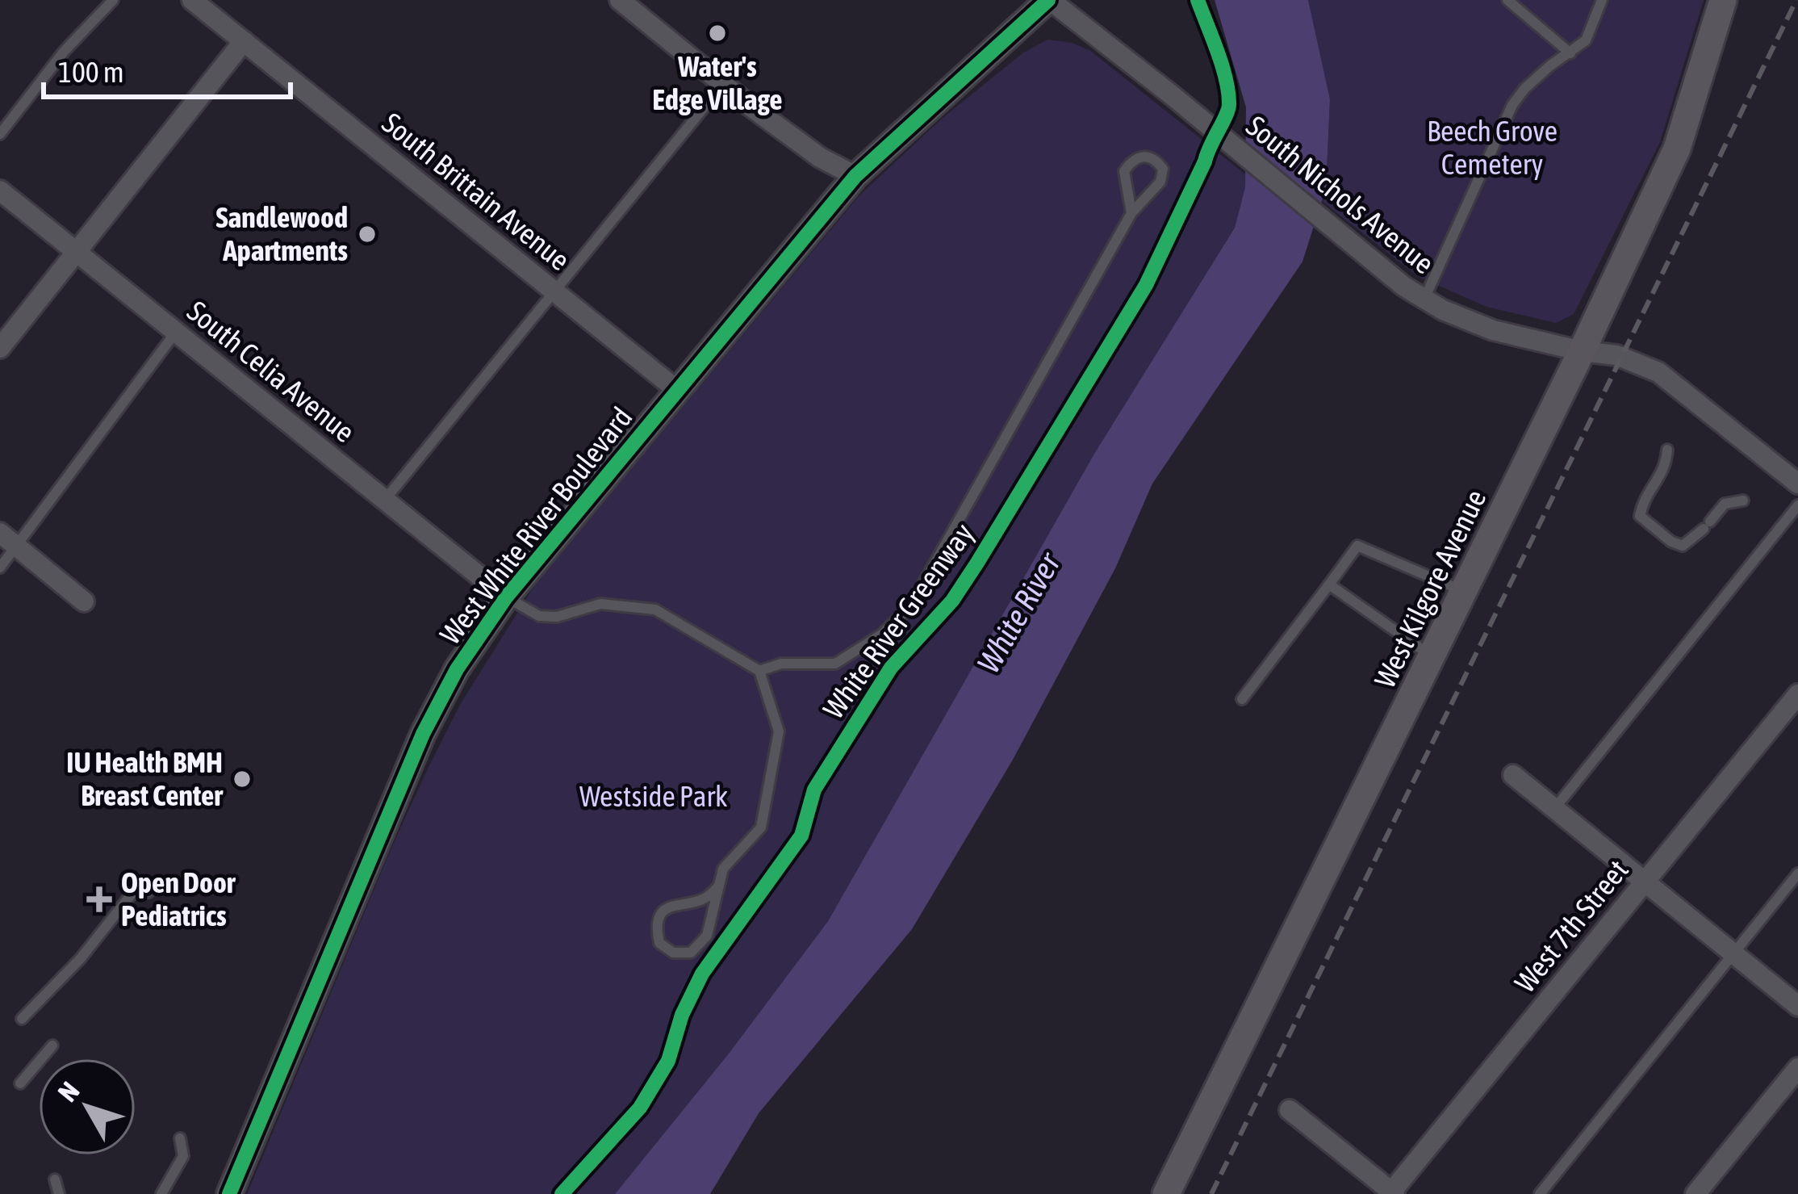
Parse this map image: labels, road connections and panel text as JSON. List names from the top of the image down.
{
  "streets": {
    "main road": ["West Kilgore Avenue"],
    "street": [
      "South Brittain Avenue",
      "South Nichols Avenue",
      "South Celia Avenue",
      "West White River Boulevard",
      "West 7th Street"
    ],
    "cycle path": ["White River Greenway"]
  },
  "crossings": [
    ["South Brittain Avenue", "West White River Boulevard"],
    ["South Nichols Avenue", "West White River Boulevard"],
    ["South Nichols Avenue", "West Kilgore Avenue"],
    ["South Celia Avenue", "West White River Boulevard"]
  ],
  "water": ["White River"],
  "parks": ["Beech Grove Cemetery", "Westside Park"],
  "places": {
    "other": ["Water's Edge Village", "Sandlewood Apartments", "IU Health BMH Breast Center"],
    "health": ["Open Door Pediatrics"]
  },
  "scale_bar": "100 m",
  "north": "top left"
}
